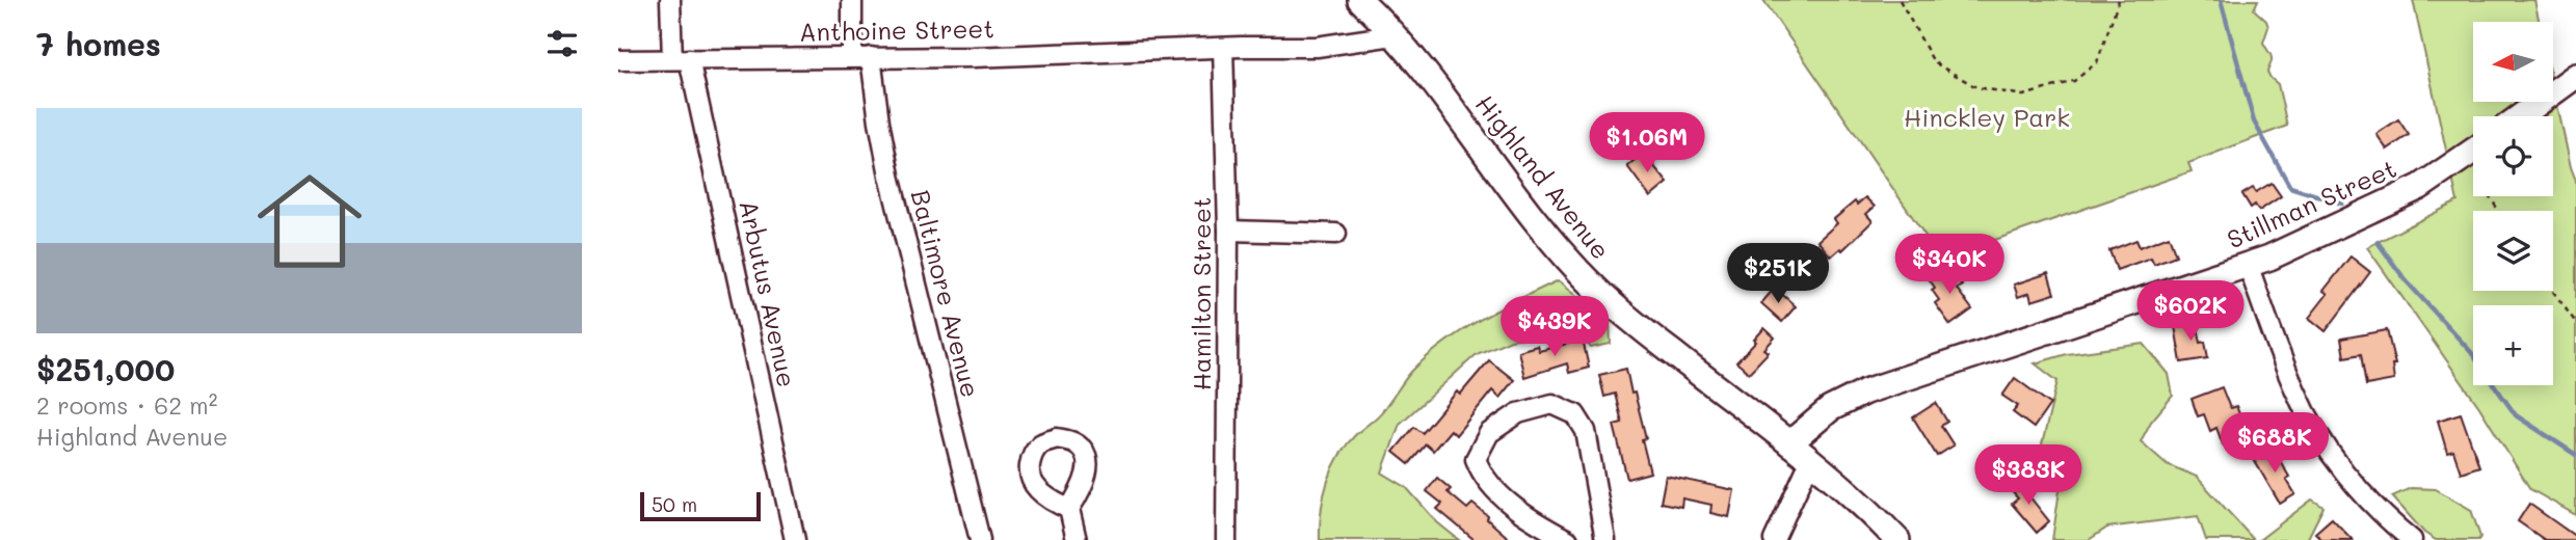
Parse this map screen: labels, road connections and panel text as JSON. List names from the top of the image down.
{
  "streets": {
    "street": [
      "Anthoine Street",
      "Highland Avenue",
      "Stillman Street",
      "Arbutus Avenue",
      "Baltimore Avenue",
      "Hamilton Street"
    ]
  },
  "crossings": [
    ["Anthoine Street", "Highland Avenue"],
    ["Anthoine Street", "Arbutus Avenue"],
    ["Anthoine Street", "Baltimore Avenue"],
    ["Anthoine Street", "Hamilton Street"],
    ["Highland Avenue", "Stillman Street"]
  ],
  "parks": ["Hinckley Park"],
  "scale_bar": "50 m",
  "north": "left",
  "page": {
    "heading": "7 homes",
    "map_buttons": "+",
    "list": [
      {
        "name": "$251,000",
        "note": "2 rooms · 62 m² · Highland Avenue"
      }
    ],
    "price": [
      "$1.06M",
      "$340K",
      "$251K",
      "$602K",
      "$439K",
      "$688K",
      "$383K"
    ],
    "scale": "50 m"
  }
}
